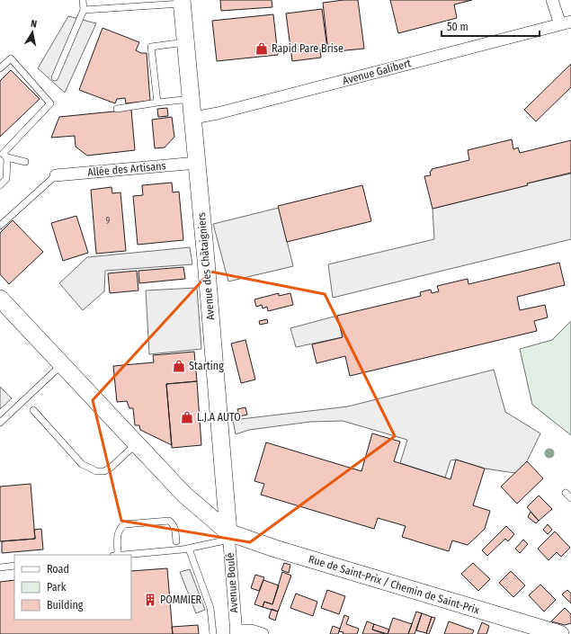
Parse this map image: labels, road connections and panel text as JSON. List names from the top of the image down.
{
  "streets": {
    "street": [
      "Avenue Galibert",
      "Allée des Artisans",
      "Avenue des Châtaigniers",
      "Avenue Boulé",
      "Rue de Saint-Prix / Chemin de Saint-Prix"
    ]
  },
  "crossings": [
    ["Avenue Galibert", "Avenue des Châtaigniers"],
    ["Allée des Artisans", "Avenue des Châtaigniers"],
    ["Avenue des Châtaigniers", "Avenue Boulé"],
    ["Avenue des Châtaigniers", "Rue de Saint-Prix / Chemin de Saint-Prix"],
    ["Avenue Boulé", "Rue de Saint-Prix / Chemin de Saint-Prix"]
  ],
  "places": {
    "shop": ["Rapid Pare Brise", "Starting", "L.J.A AUTO"],
    "building": ["POMMIER"]
  },
  "house_numbers": ["9"],
  "legend": ["Road", "Park", "Building"],
  "scale_bar": "50 m",
  "north": "top"
}
